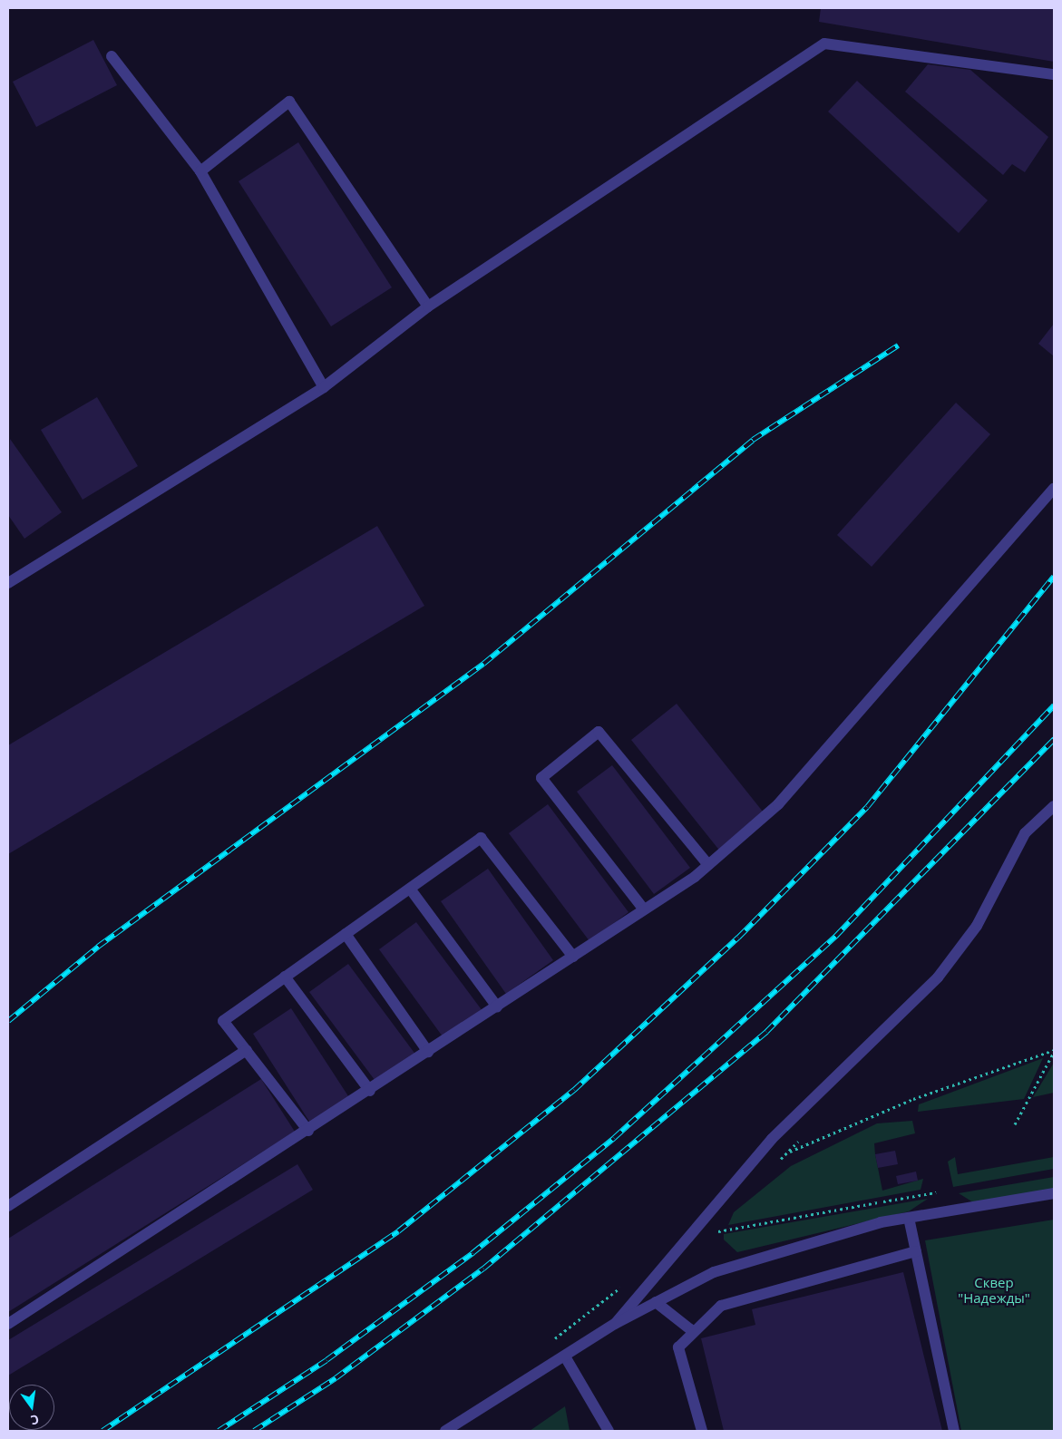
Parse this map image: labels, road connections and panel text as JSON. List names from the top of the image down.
{
  "parks": ["Сквер \"Надежды\""],
  "north": "bottom"
}
